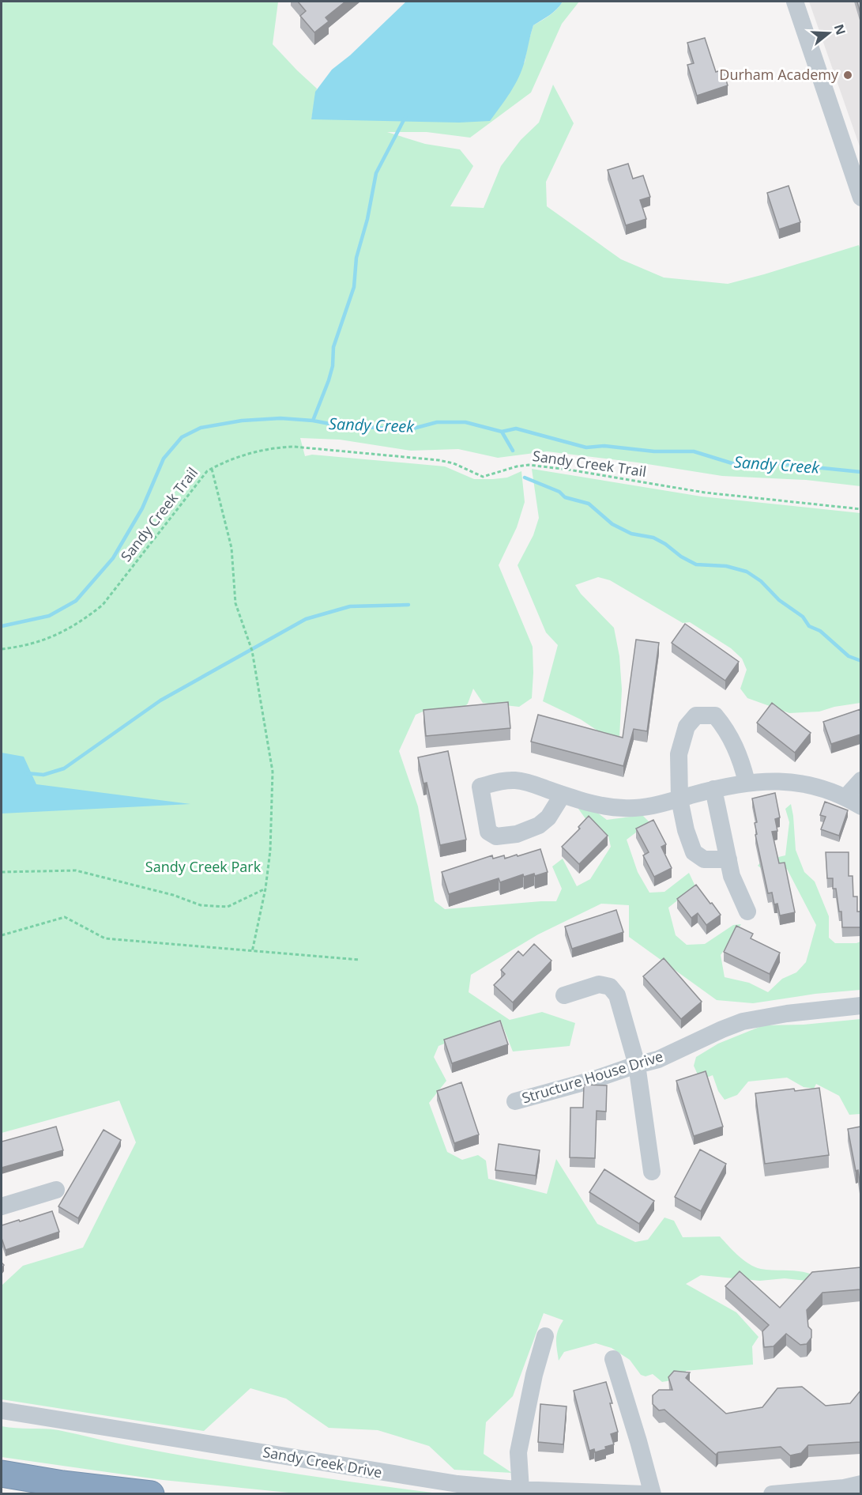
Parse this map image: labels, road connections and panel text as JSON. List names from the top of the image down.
{
  "streets": {
    "street": ["Structure House Drive", "Sandy Creek Drive"],
    "path": ["Sandy Creek Trail"]
  },
  "water": ["Sandy Creek"],
  "parks": ["Sandy Creek Park"],
  "places": ["Durham Academy"],
  "north": "right"
}
